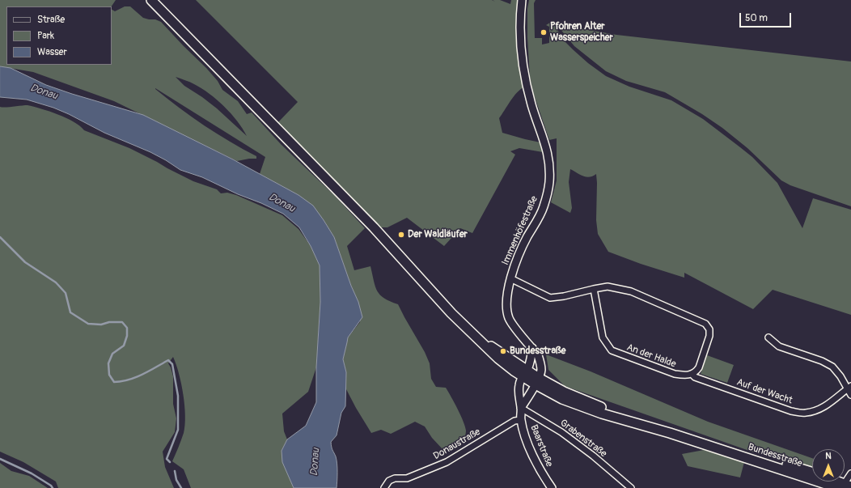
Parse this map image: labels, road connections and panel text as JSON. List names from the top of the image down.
{
  "streets": {
    "main road": ["Bundesstraße"],
    "street": [
      "Immenhöfestraße",
      "An der Halde",
      "Auf der Wacht",
      "Grabenstraße",
      "Donaustraße",
      "Baarstraße"
    ]
  },
  "crossings": [
    ["Immenhöfestraße", "Bundesstraße"],
    ["An der Halde", "Auf der Wacht"],
    ["Grabenstraße", "Baarstraße"],
    ["Donaustraße", "Baarstraße"],
    ["Baarstraße", "Bundesstraße"]
  ],
  "water": ["Donau"],
  "places": ["Pfohren Alter Wasserspeicher", "Der Waldläufer", "Bundesstraße"],
  "legend": ["Straße", "Park", "Wasser"],
  "scale_bar": "50 m",
  "north": "top"
}
